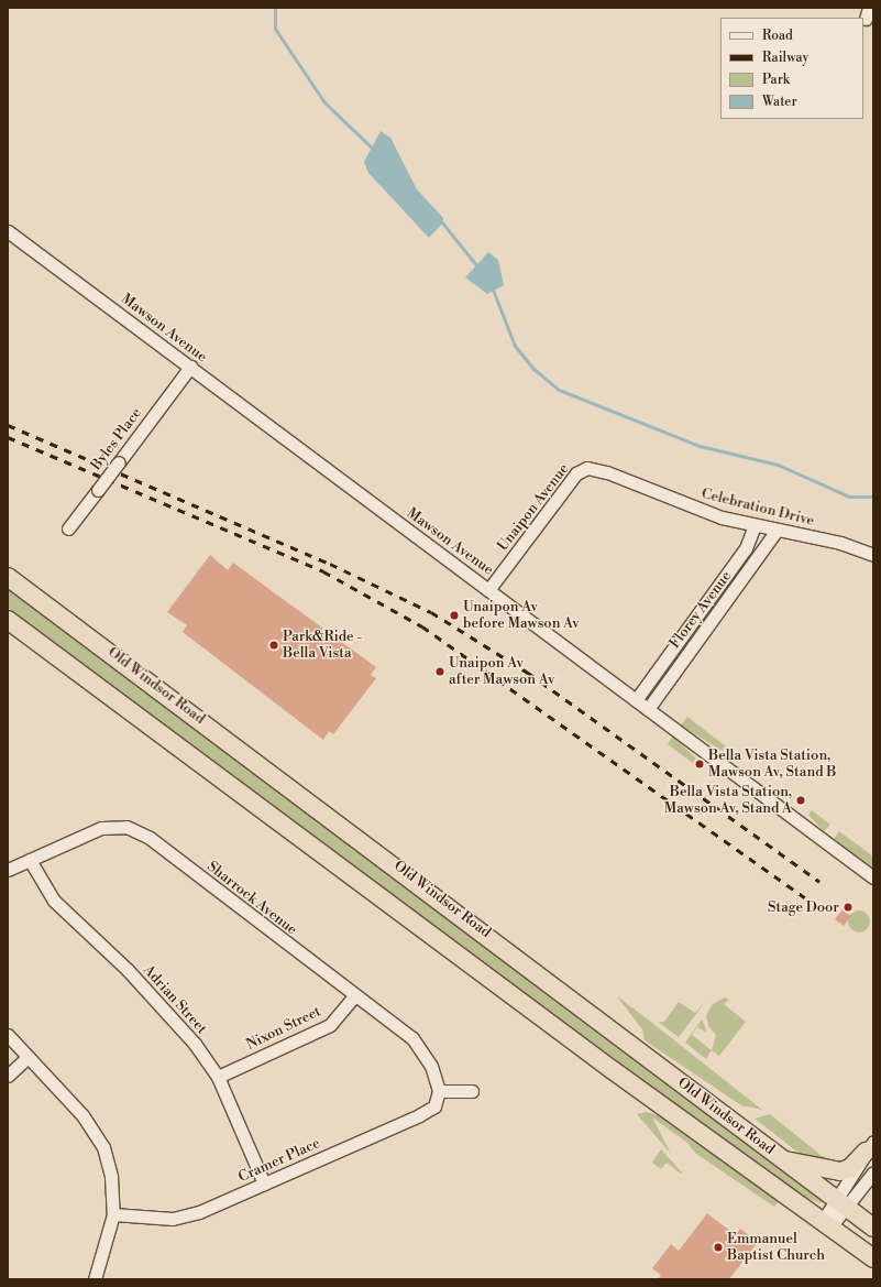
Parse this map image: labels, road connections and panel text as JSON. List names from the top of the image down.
{
  "streets": {
    "highway": ["Old Windsor Road"],
    "street": [
      "Mawson Avenue",
      "Byles Place",
      "Unaipon Avenue",
      "Celebration Drive",
      "Florey Avenue",
      "Sharrock Avenue",
      "Adrian Street",
      "Nixon Street",
      "Cramer Place"
    ]
  },
  "crossings": [
    ["Mawson Avenue", "Byles Place"],
    ["Mawson Avenue", "Unaipon Avenue"],
    ["Mawson Avenue", "Florey Avenue"],
    ["Unaipon Avenue", "Celebration Drive"],
    ["Celebration Drive", "Florey Avenue"],
    ["Sharrock Avenue", "Adrian Street"],
    ["Sharrock Avenue", "Nixon Street"],
    ["Sharrock Avenue", "Cramer Place"],
    ["Adrian Street", "Nixon Street"],
    ["Adrian Street", "Cramer Place"]
  ],
  "places": [
    "Unaipon Av before Mawson Av",
    "Park&Ride - Bella Vista",
    "Unaipon Av after Mawson Av",
    "Bella Vista Station, Mawson Av, Stand B",
    "Bella Vista Station, Mawson Av, Stand A",
    "Stage Door",
    "Emmanuel Baptist Church"
  ],
  "legend": [
    "Road",
    "Railway",
    "Park",
    "Water"
  ]
}
